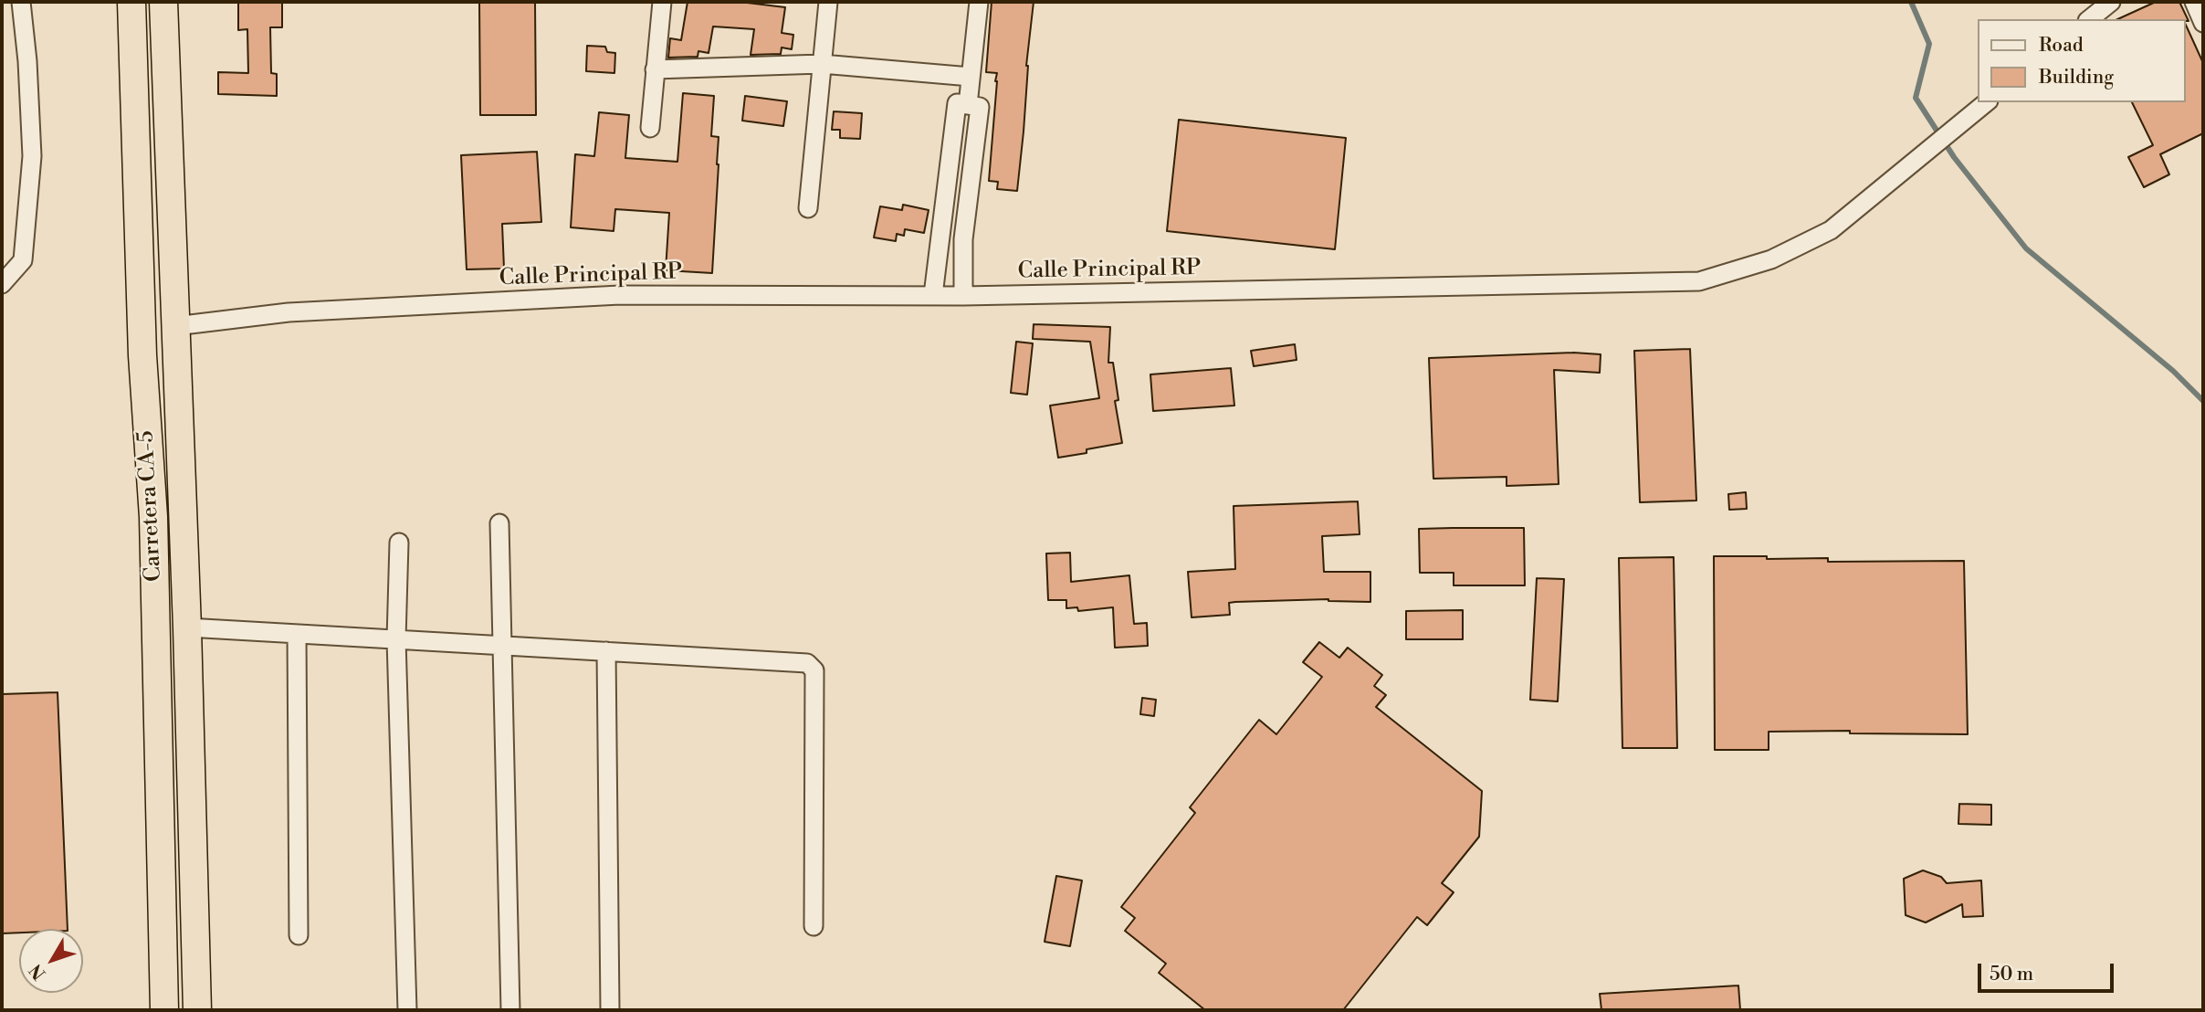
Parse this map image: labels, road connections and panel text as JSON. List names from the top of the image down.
{
  "streets": {
    "highway": ["Carretera CA-5"],
    "street": ["Calle Principal RP"]
  },
  "crossings": [
    ["Calle Principal RP", "Carretera CA-5"]
  ],
  "legend": ["Road", "Building"],
  "scale_bar": "50 m",
  "north": "bottom left"
}
